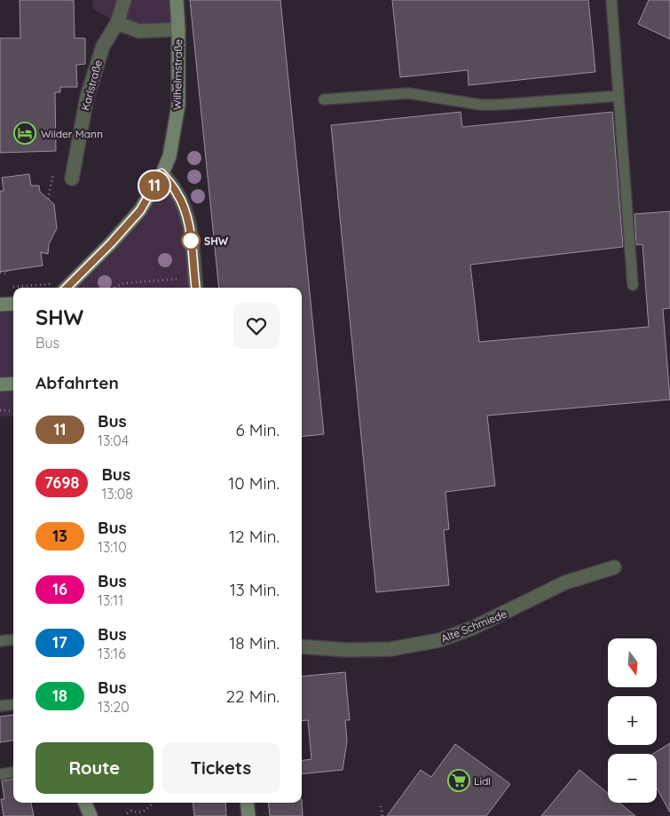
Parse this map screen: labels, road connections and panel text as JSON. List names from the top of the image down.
{
  "streets": {
    "main road": ["Wilhelmstraße"],
    "street": ["Karlstraße", "Alte Schmiede"]
  },
  "places": {
    "hotel": ["Wilder Mann"],
    "other": ["SHW"],
    "supermarket": ["Lidl"]
  },
  "lines": ["bus line 11"],
  "north": "bottom",
  "page": {
    "on_map": "11",
    "heading": [
      ["SHW", "Bus"],
      "Abfahrten"
    ],
    "list": [
      {
        "mark": "11",
        "name": "Bus",
        "note": "13:04",
        "value": "6 Min."
      },
      {
        "mark": "7698",
        "name": "Bus",
        "note": "13:08",
        "value": "10 Min."
      },
      {
        "mark": "13",
        "name": "Bus",
        "note": "13:10",
        "value": "12 Min."
      },
      {
        "mark": "16",
        "name": "Bus",
        "note": "13:11",
        "value": "13 Min."
      },
      {
        "mark": "17",
        "name": "Bus",
        "note": "13:16",
        "value": "18 Min."
      },
      {
        "mark": "18",
        "name": "Bus",
        "note": "13:20",
        "value": "22 Min."
      }
    ],
    "map_buttons": ["+", "−"],
    "buttons": ["Route", "Tickets"]
  }
}
